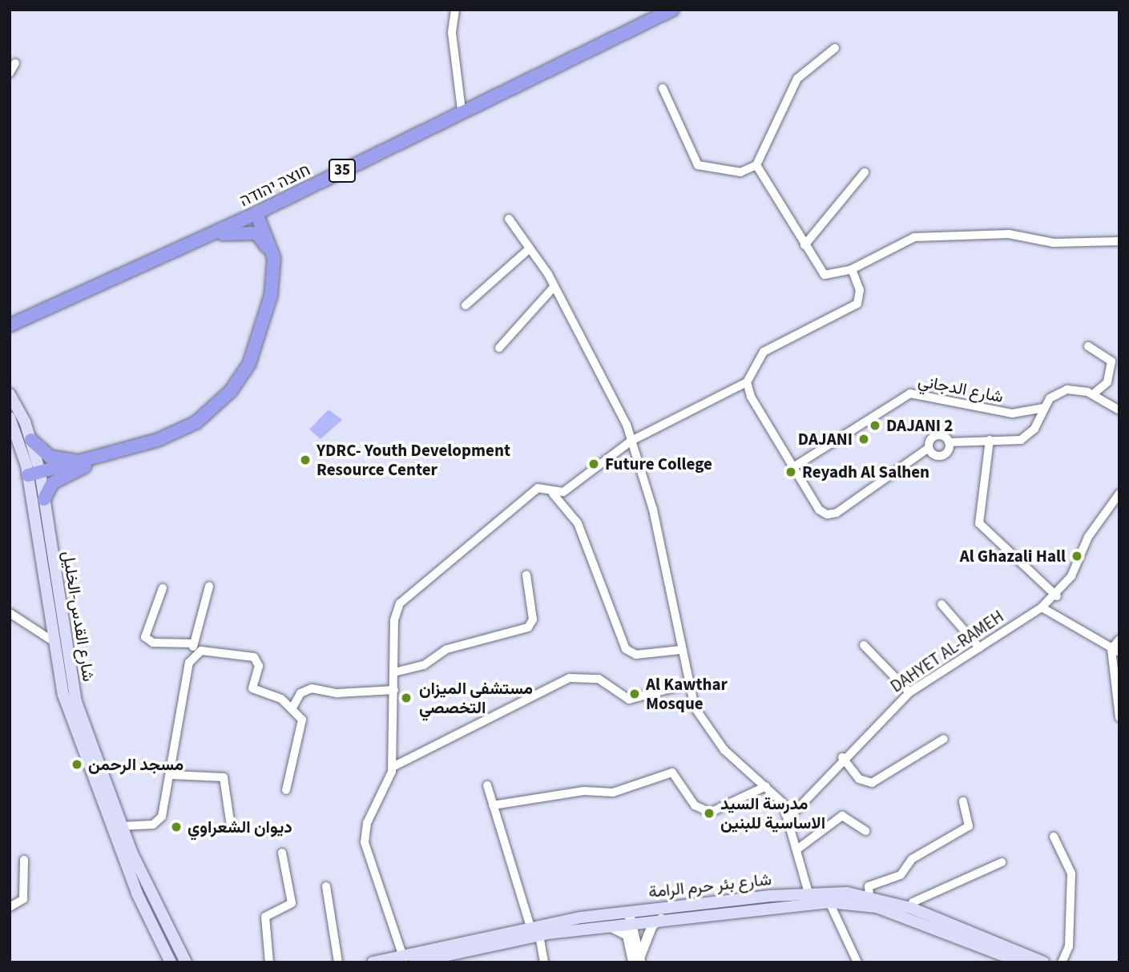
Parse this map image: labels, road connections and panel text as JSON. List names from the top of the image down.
{
  "streets": {
    "highway": ["35", "חוצה יהודה"],
    "main road": ["شارع القدس-الخليل", "شارع بئر حرم الرامة"],
    "street": ["شارع الدجاني", "DAHYET AL-RAMEH"]
  },
  "places": [
    "DAJANI 2",
    "DAJANI",
    "YDRC- Youth Development Resource Center",
    "Future College",
    "Reyadh Al Salhen",
    "Al Ghazali Hall",
    "Al Kawthar Mosque",
    "مستشفى الميزان التخصصي",
    "مسجد الرحمن",
    "مدرسة السيد الاساسية للبنين",
    "ديوان الشعراوي"
  ]
}
